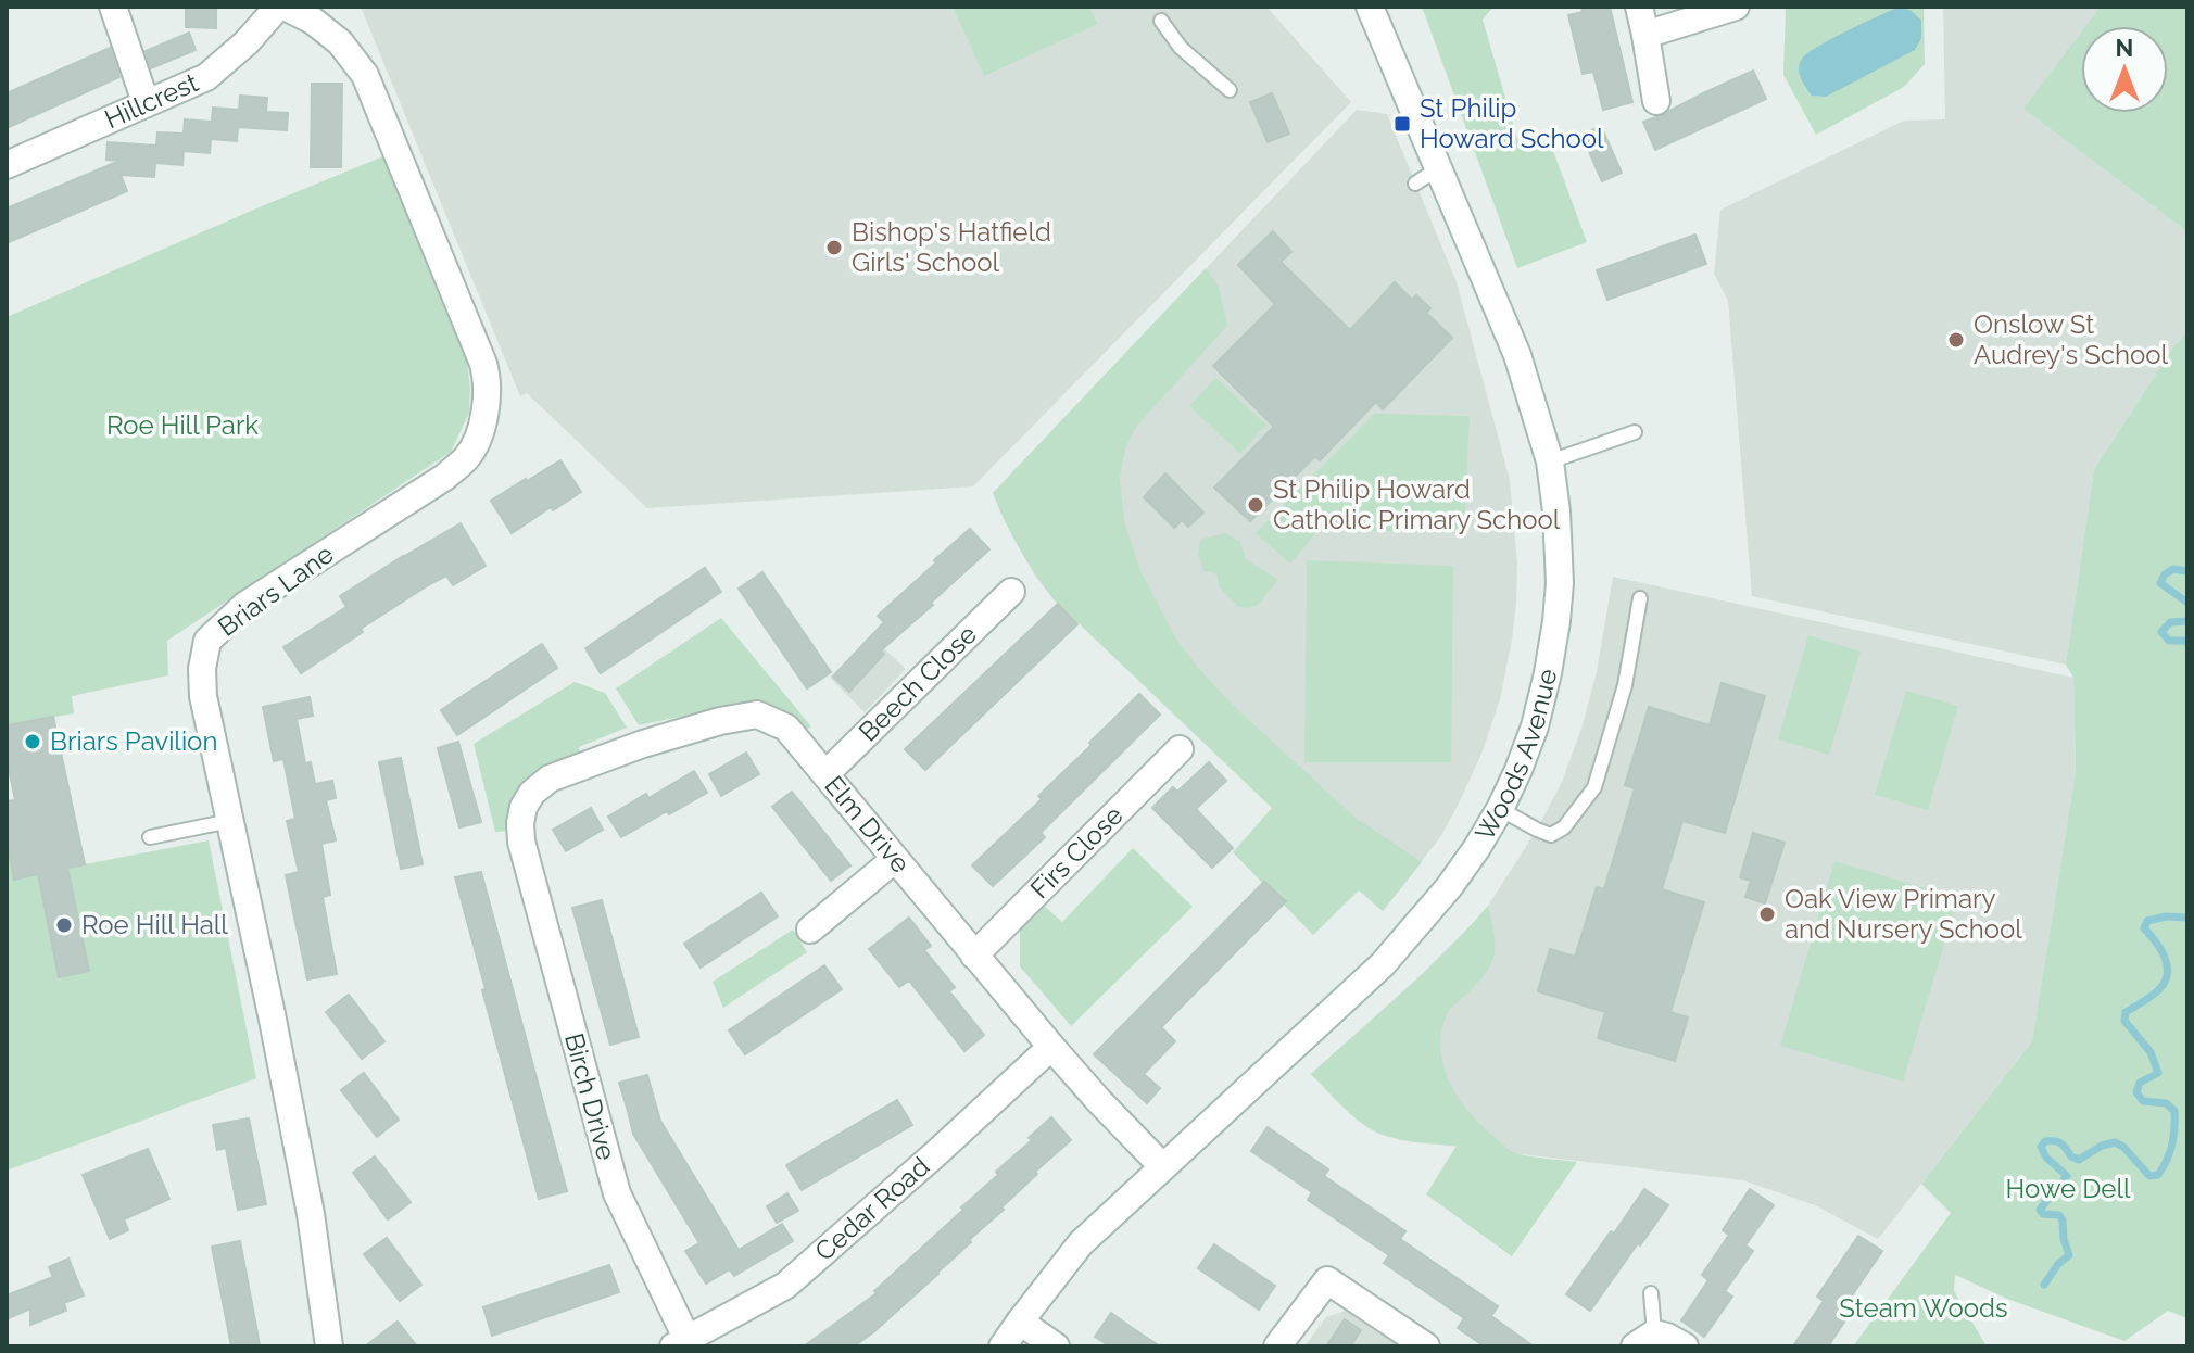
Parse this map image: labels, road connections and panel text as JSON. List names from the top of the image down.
{
  "streets": {
    "street": [
      "Hillcrest",
      "Briars Lane",
      "Beech Close",
      "Woods Avenue",
      "Elm Drive",
      "Firs Close",
      "Birch Drive",
      "Cedar Road"
    ]
  },
  "crossings": [
    ["Beech Close", "Elm Drive"],
    ["Woods Avenue", "Elm Drive"],
    ["Elm Drive", "Firs Close"],
    ["Elm Drive", "Birch Drive"],
    ["Elm Drive", "Cedar Road"],
    ["Birch Drive", "Cedar Road"]
  ],
  "parks": ["Roe Hill Park", "Howe Dell", "Steam Woods"],
  "places": {
    "transit": ["St Philip Howard School"],
    "other": [
      "Bishop's Hatfield Girls' School",
      "Onslow St Audrey's School",
      "St Philip Howard Catholic Primary School",
      "Briars Pavilion",
      "Oak View Primary and Nursery School",
      "Roe Hill Hall"
    ]
  },
  "north": "top"
}
